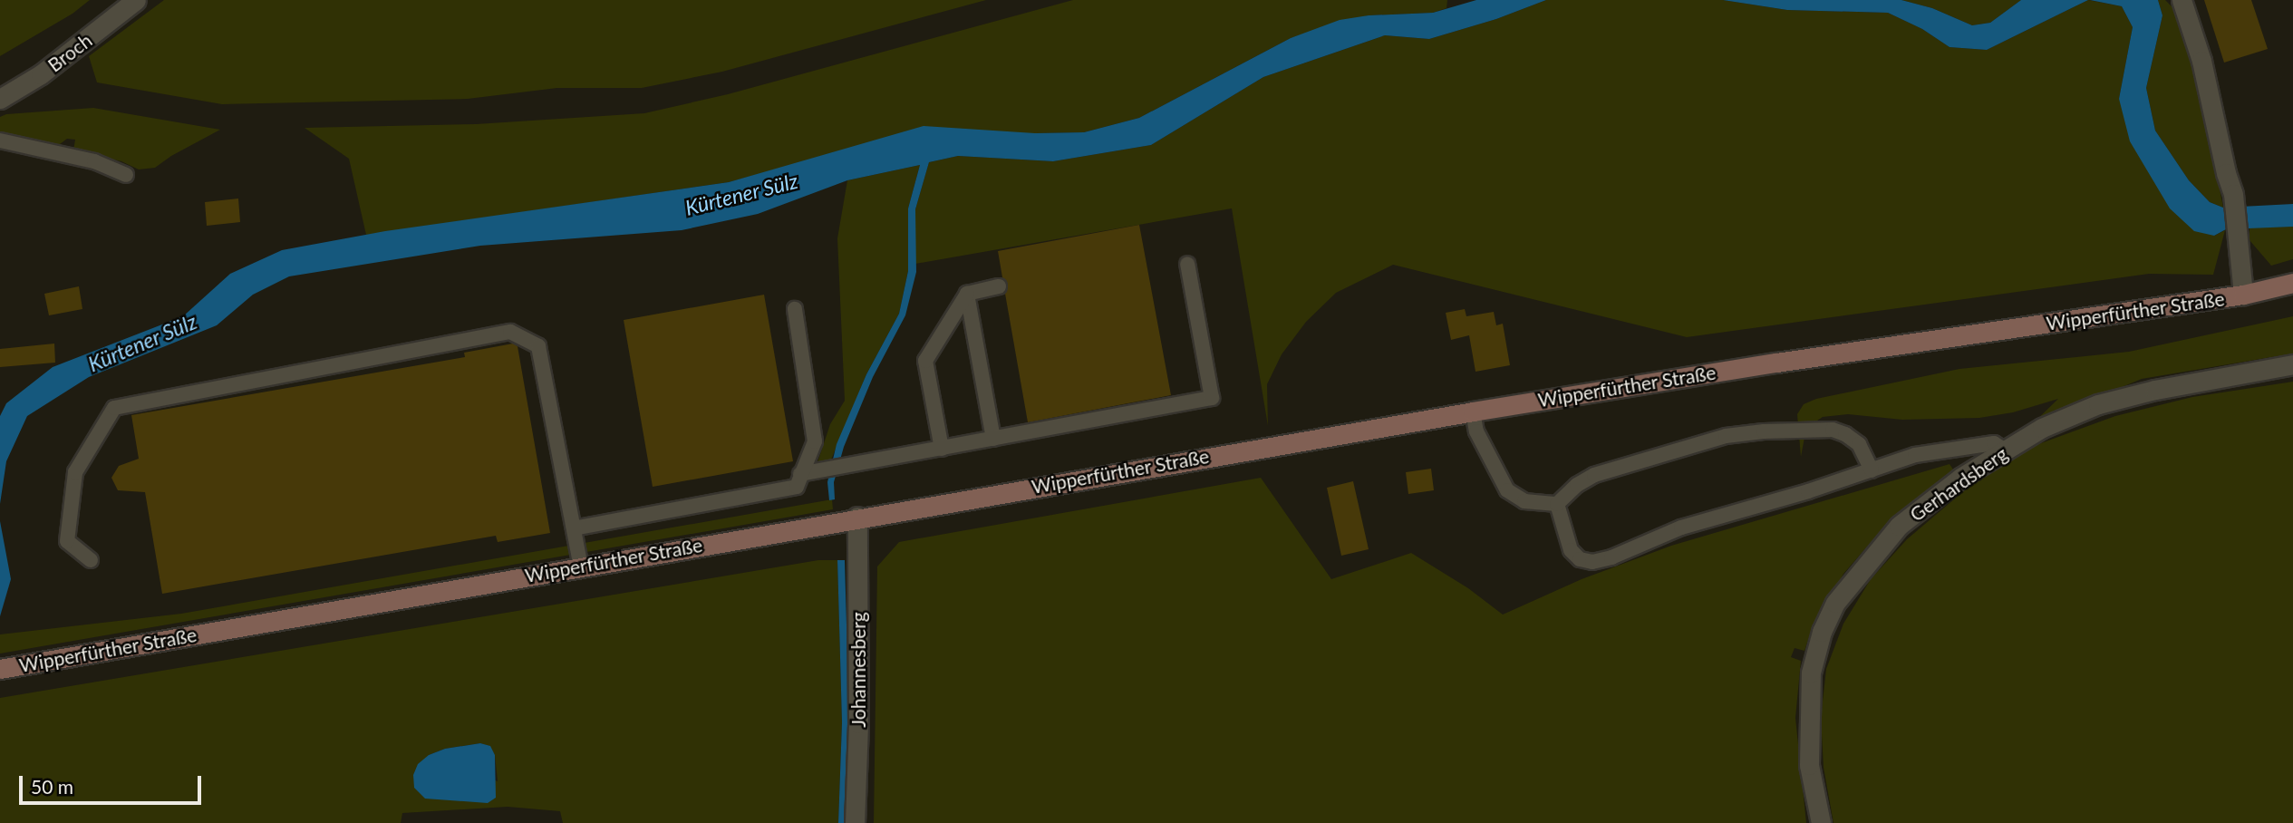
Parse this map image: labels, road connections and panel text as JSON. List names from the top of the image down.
{
  "streets": {
    "main road": ["Wipperfürther Straße"],
    "street": ["Broch", "Gerhardsberg", "Johannesberg"]
  },
  "crossings": [
    ["Wipperfürther Straße", "Johannesberg"]
  ],
  "water": ["Kürtener Sülz"],
  "scale_bar": "50 m"
}
